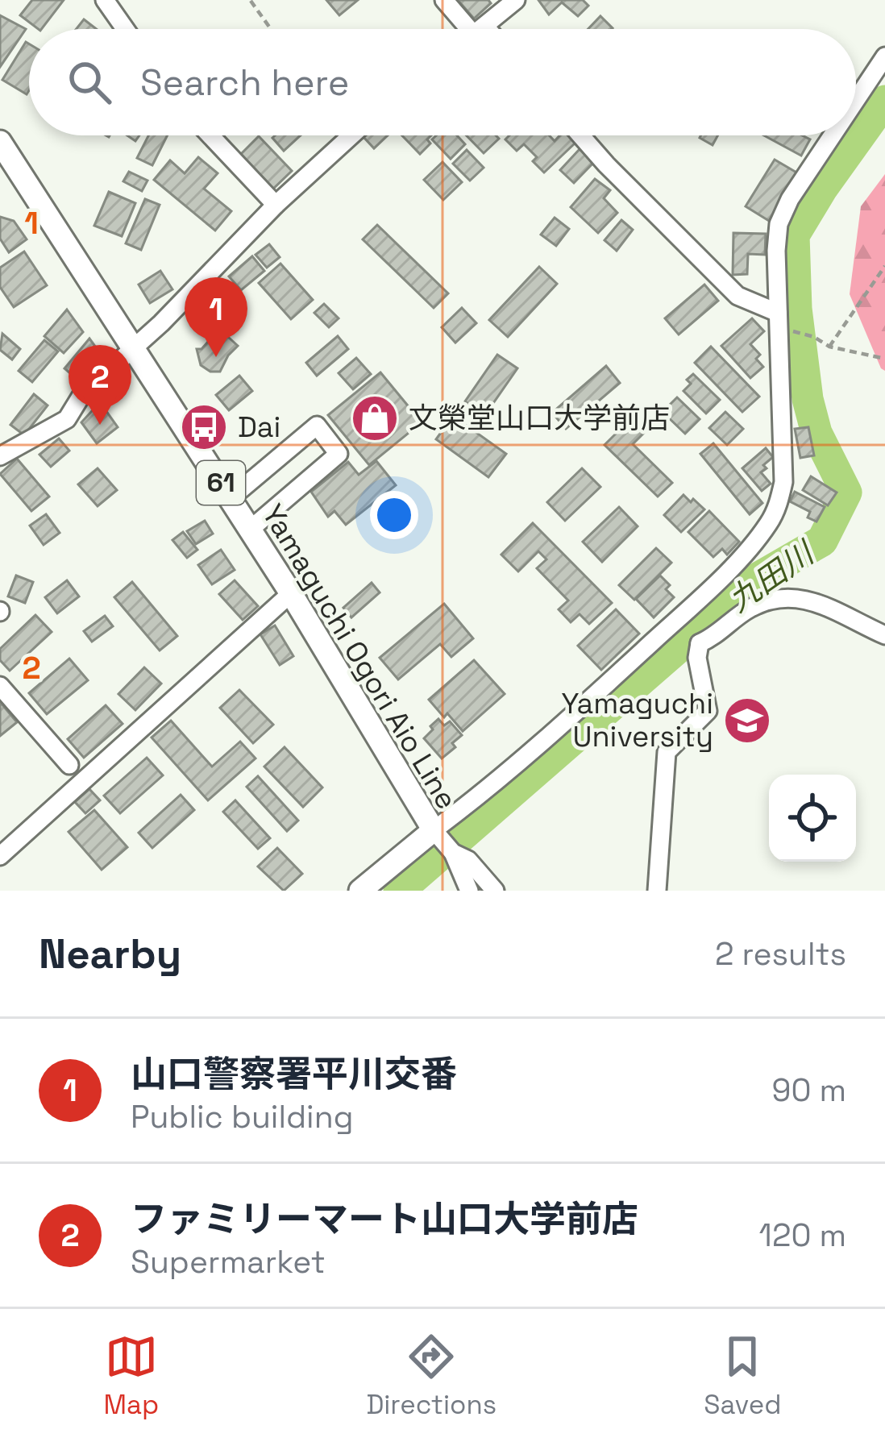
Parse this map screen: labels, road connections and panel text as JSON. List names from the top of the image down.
{
  "streets": {
    "main road": ["61", "Yamaguchi Ogori Aio Line"]
  },
  "water": ["九田川"],
  "places": {
    "shop": ["文榮堂山口大学前店"],
    "bus stop": ["Dai"],
    "school or university": ["Yamaguchi University"]
  },
  "page": {
    "search": "Search here",
    "pins": ["1", "2"],
    "heading": ["Nearby", "2 results"],
    "list": [
      {
        "mark": "1",
        "name": "山口警察署平川交番",
        "note": "Public building",
        "value": "90 m"
      },
      {
        "mark": "2",
        "name": "ファミリーマート山口大学前店",
        "note": "Supermarket",
        "value": "120 m"
      }
    ],
    "nav": ["Map", "Directions", "Saved"]
  },
  "grid": {
    "rows": ["1", "2"]
  }
}
